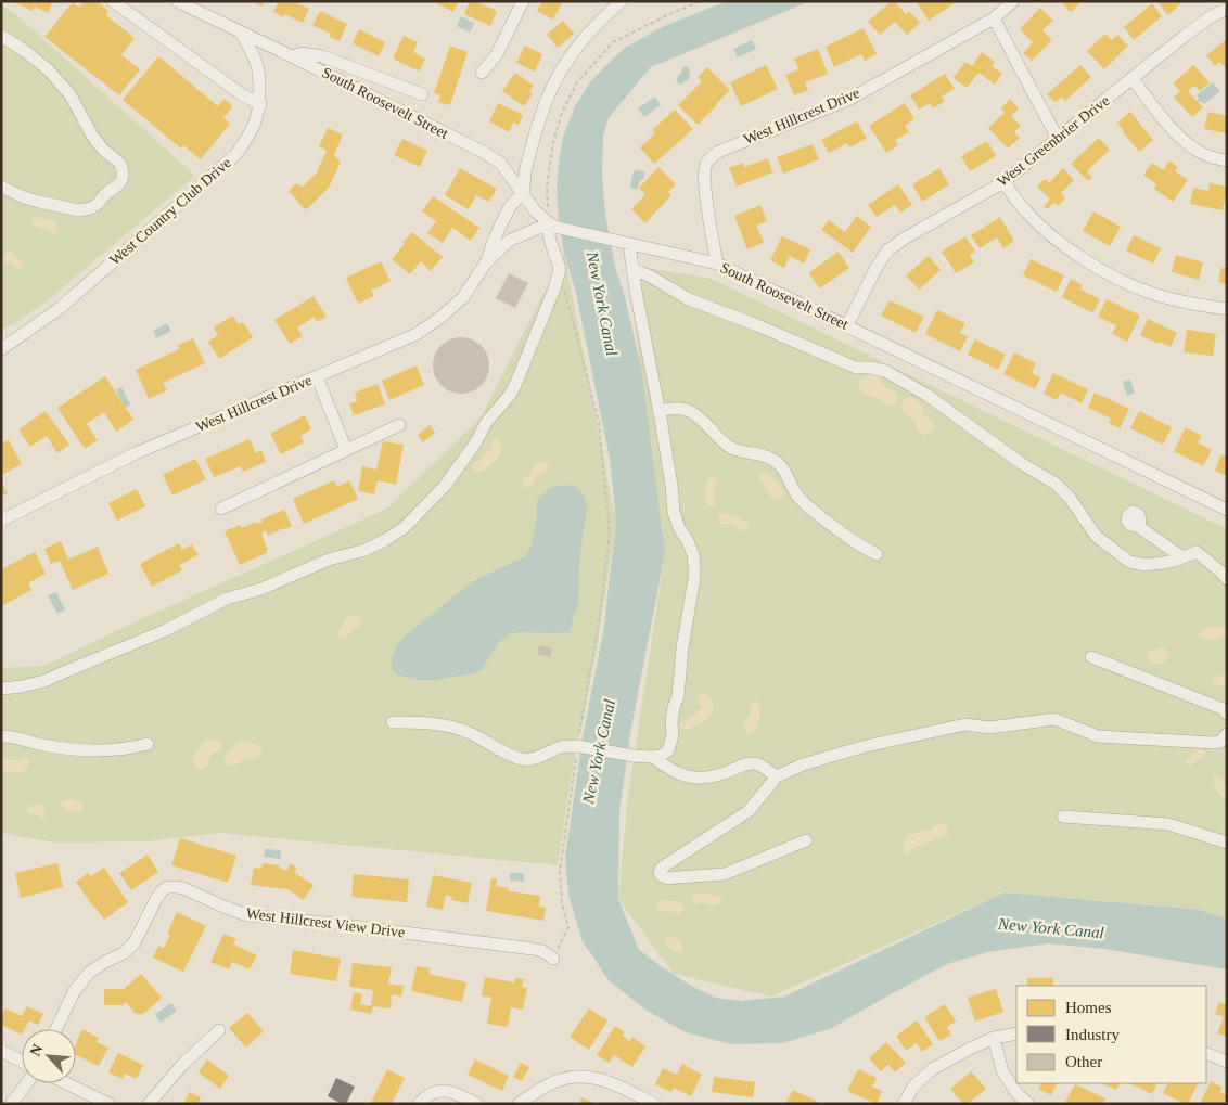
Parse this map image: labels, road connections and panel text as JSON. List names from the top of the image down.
{
  "streets": {
    "street": [
      "South Roosevelt Street",
      "West Hillcrest Drive",
      "West Greenbrier Drive",
      "West Country Club Drive",
      "West Hillcrest View Drive"
    ]
  },
  "crossings": [
    ["South Roosevelt Street", "West Hillcrest Drive"],
    ["South Roosevelt Street", "West Greenbrier Drive"],
    ["South Roosevelt Street", "West Country Club Drive"]
  ],
  "water": ["New York Canal"],
  "legend": ["Homes", "Industry", "Other"],
  "north": "top left"
}
